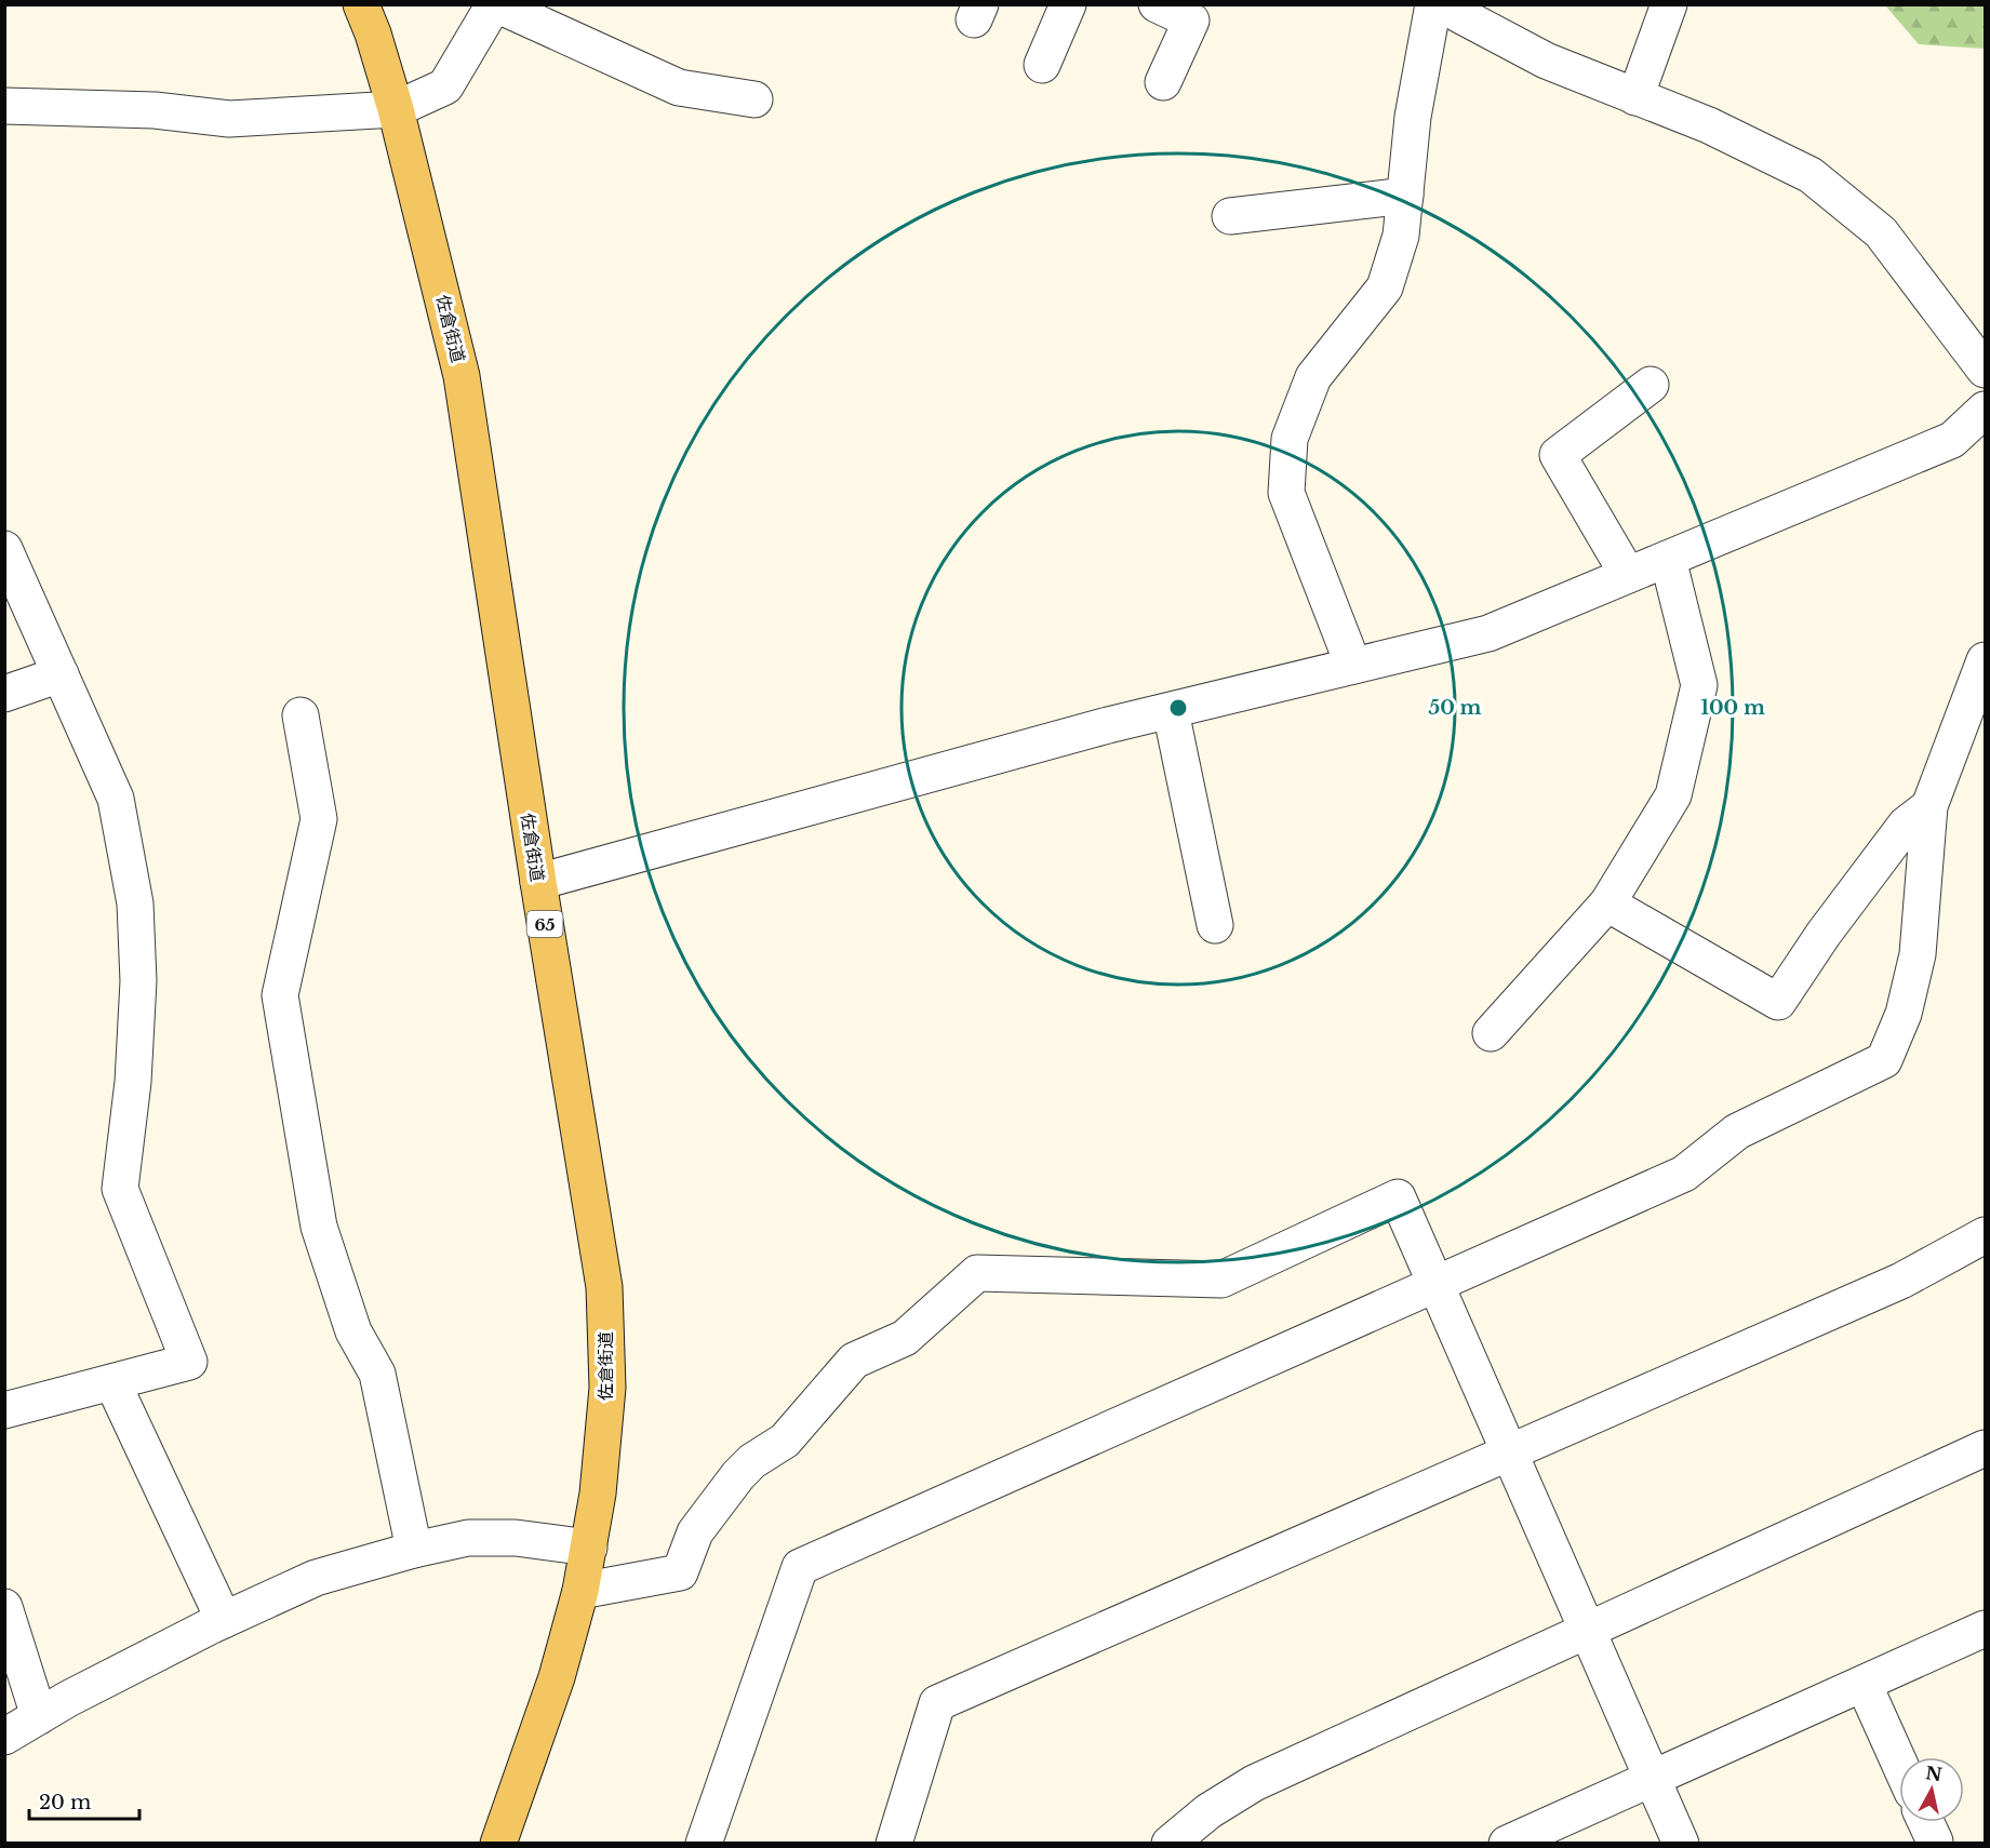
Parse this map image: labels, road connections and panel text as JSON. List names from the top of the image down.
{
  "streets": {
    "main road": ["佐倉街道", "65"]
  },
  "scale_bar": "20 m",
  "north": "top",
  "rings": ["50 m", "100 m"]
}
